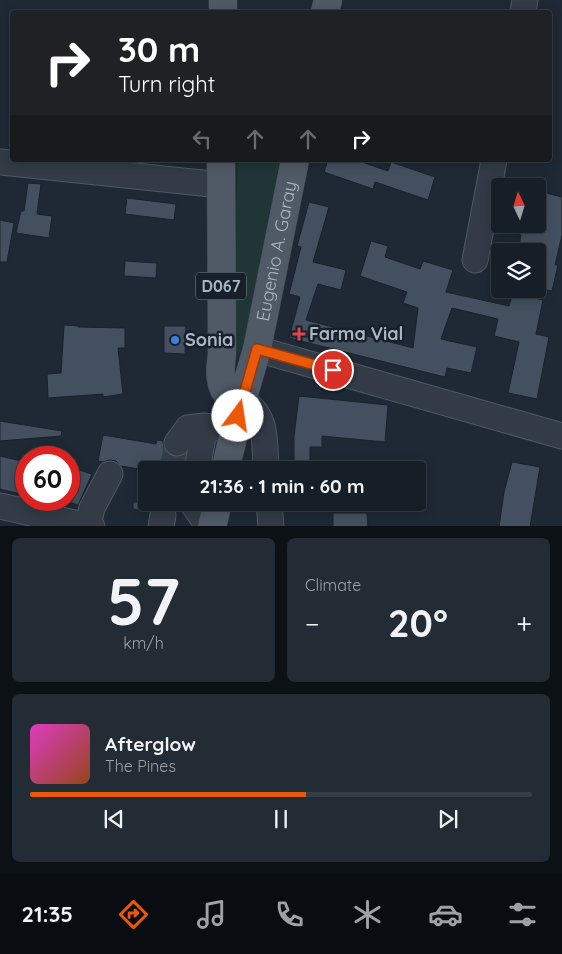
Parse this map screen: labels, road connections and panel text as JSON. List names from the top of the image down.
{
  "streets": {
    "main road": ["Eugenio A. Garay", "D067"]
  },
  "crossings": [
    ["Eugenio A. Garay", "D067"]
  ],
  "places": {
    "health": ["Farma Vial"],
    "other": ["Sonia"]
  },
  "north": "top",
  "page": {
    "turn": ["30 m", "Turn right"],
    "limit": "60",
    "trip": "21:36 · 1 min · 60 m",
    "tile": [
      ["57", "km/h"],
      "Climate"
    ],
    "heat": ["−", "20°", "+"],
    "song": ["Afterglow", "The Pines"],
    "tabs": "21:35"
  }
}
